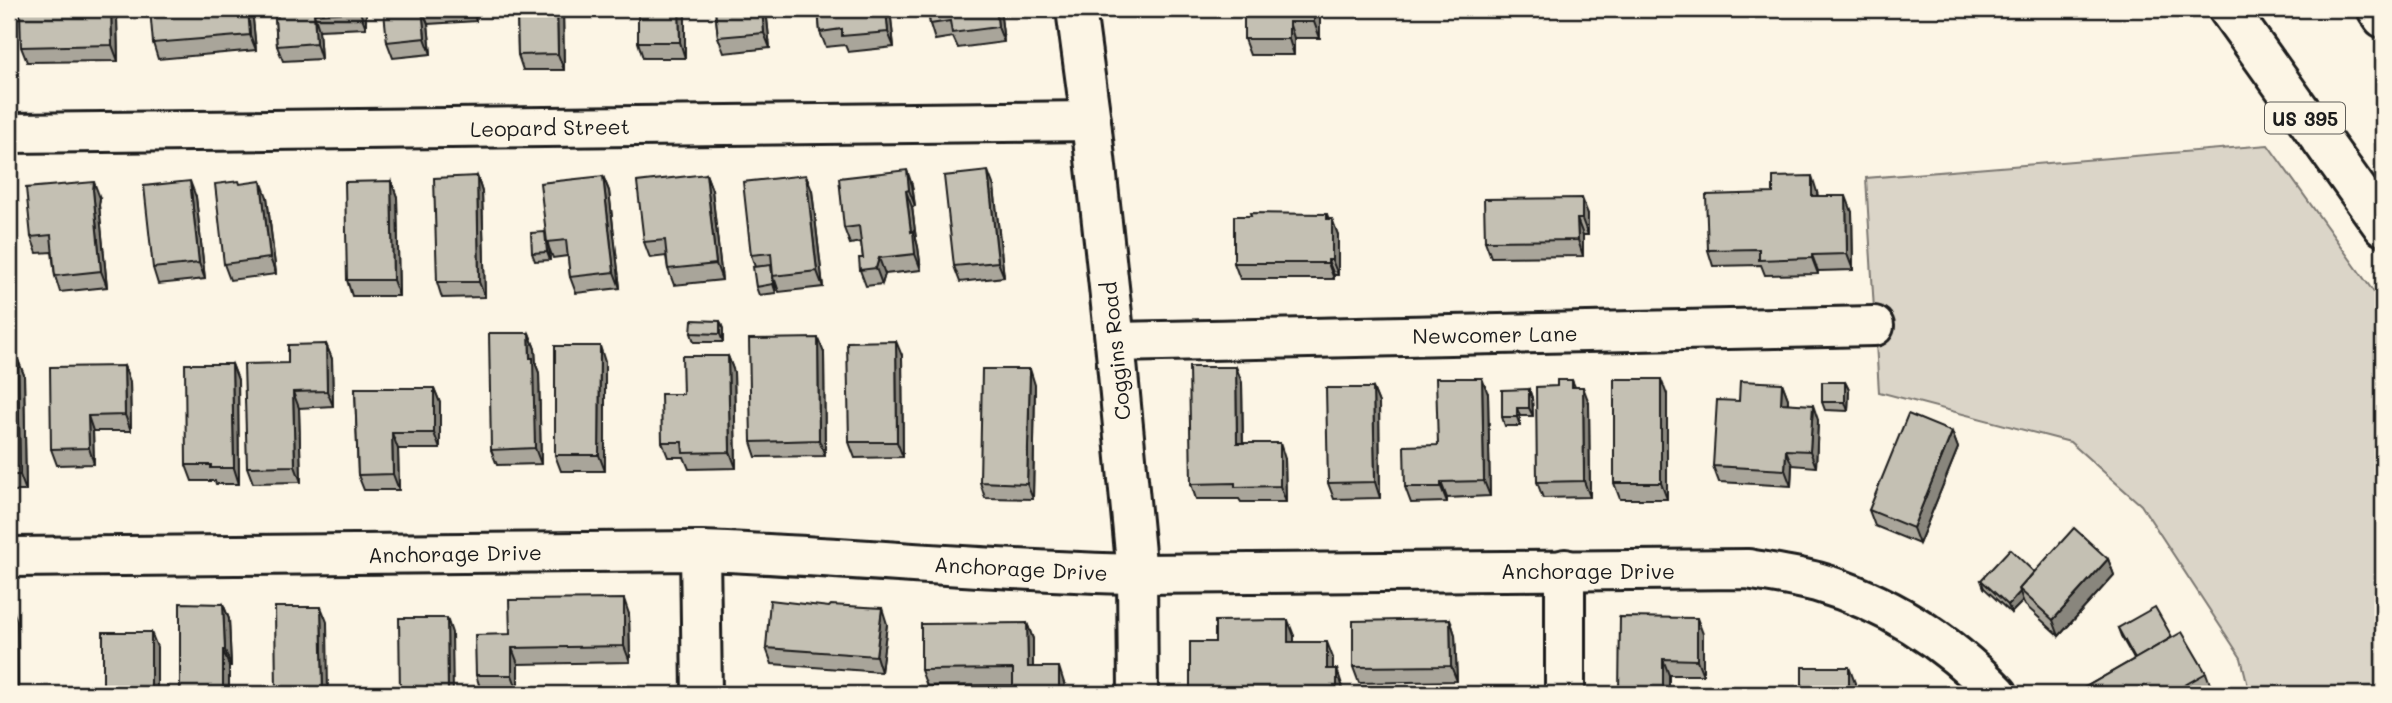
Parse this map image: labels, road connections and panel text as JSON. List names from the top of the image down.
{
  "streets": {
    "main road": [
      "US 395",
      "Leopard Street",
      "Newcomer Lane",
      "Coggins Road",
      "Anchorage Drive"
    ]
  },
  "crossings": [
    ["Leopard Street", "Coggins Road"],
    ["Newcomer Lane", "Coggins Road"],
    ["Coggins Road", "Anchorage Drive"]
  ]
}
